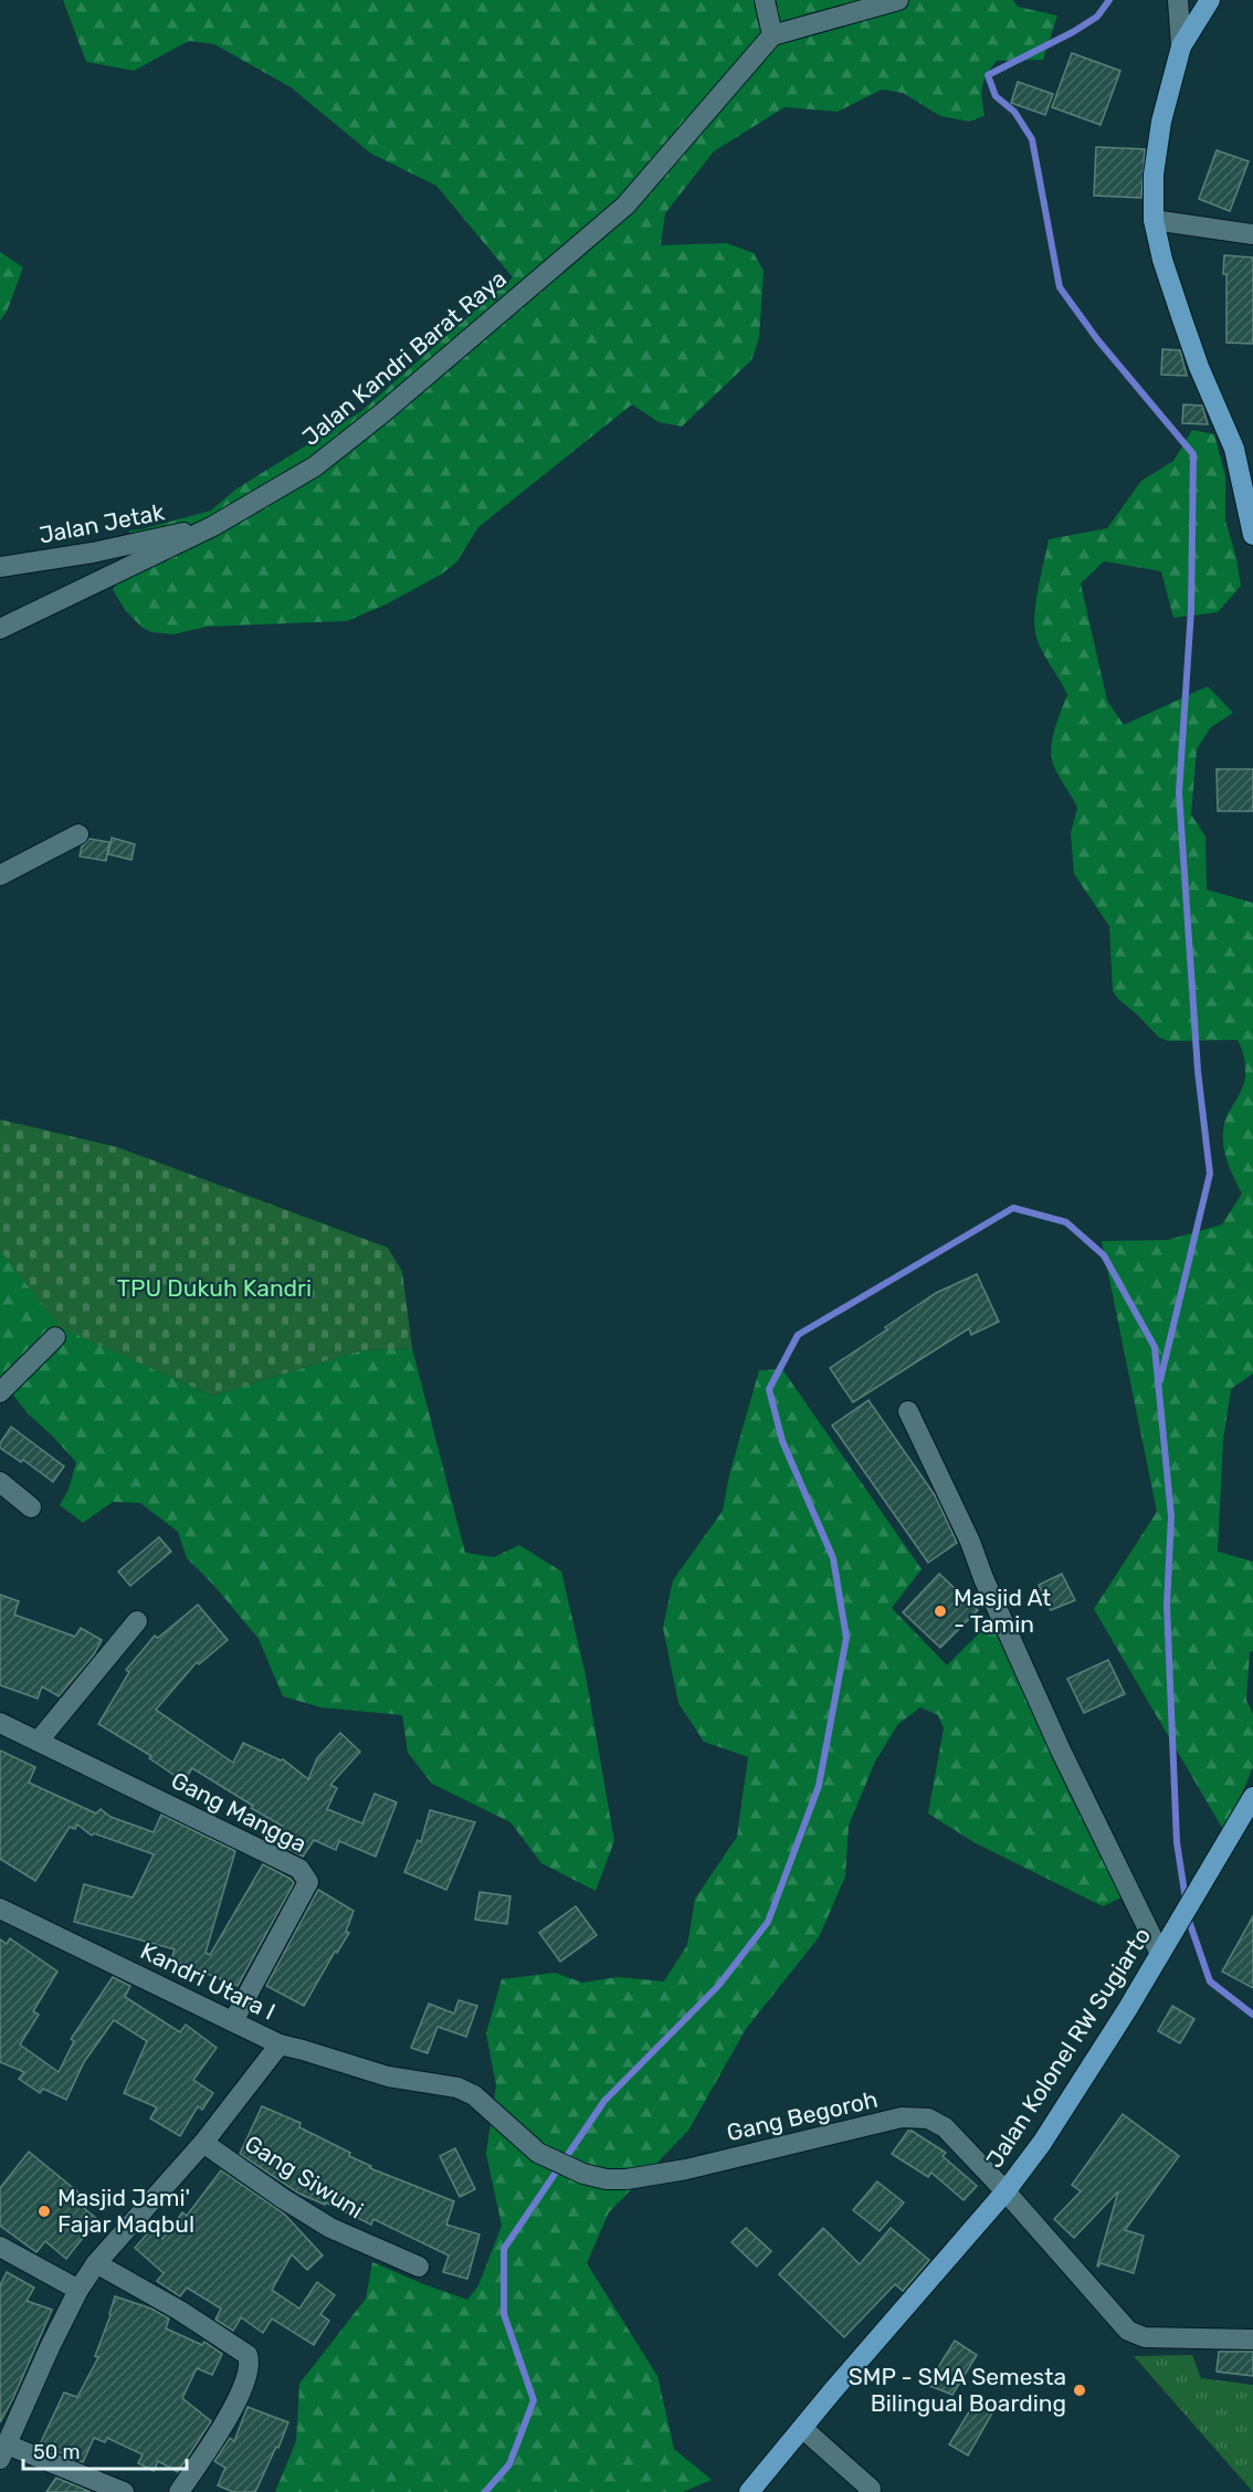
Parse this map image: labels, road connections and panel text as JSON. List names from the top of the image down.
{
  "streets": {
    "main road": ["Jalan Kolonel RW Sugiarto"],
    "street": [
      "Jalan Kandri Barat Raya",
      "Jalan Jetak",
      "Gang Mangga",
      "Kandri Utara I",
      "Gang Begoroh",
      "Gang Siwuni"
    ]
  },
  "crossings": [
    ["Jalan Kandri Barat Raya", "Jalan Jetak"],
    ["Gang Mangga", "Kandri Utara I"],
    ["Kandri Utara I", "Gang Begoroh"],
    ["Kandri Utara I", "Gang Siwuni"],
    ["Jalan Kolonel RW Sugiarto", "Gang Begoroh"]
  ],
  "parks": ["TPU Dukuh Kandri"],
  "places": ["Masjid At - Tamin", "Masjid Jami' Fajar Maqbul", "SMP - SMA Semesta Bilingual Boarding"],
  "scale_bar": "50 m"
}
